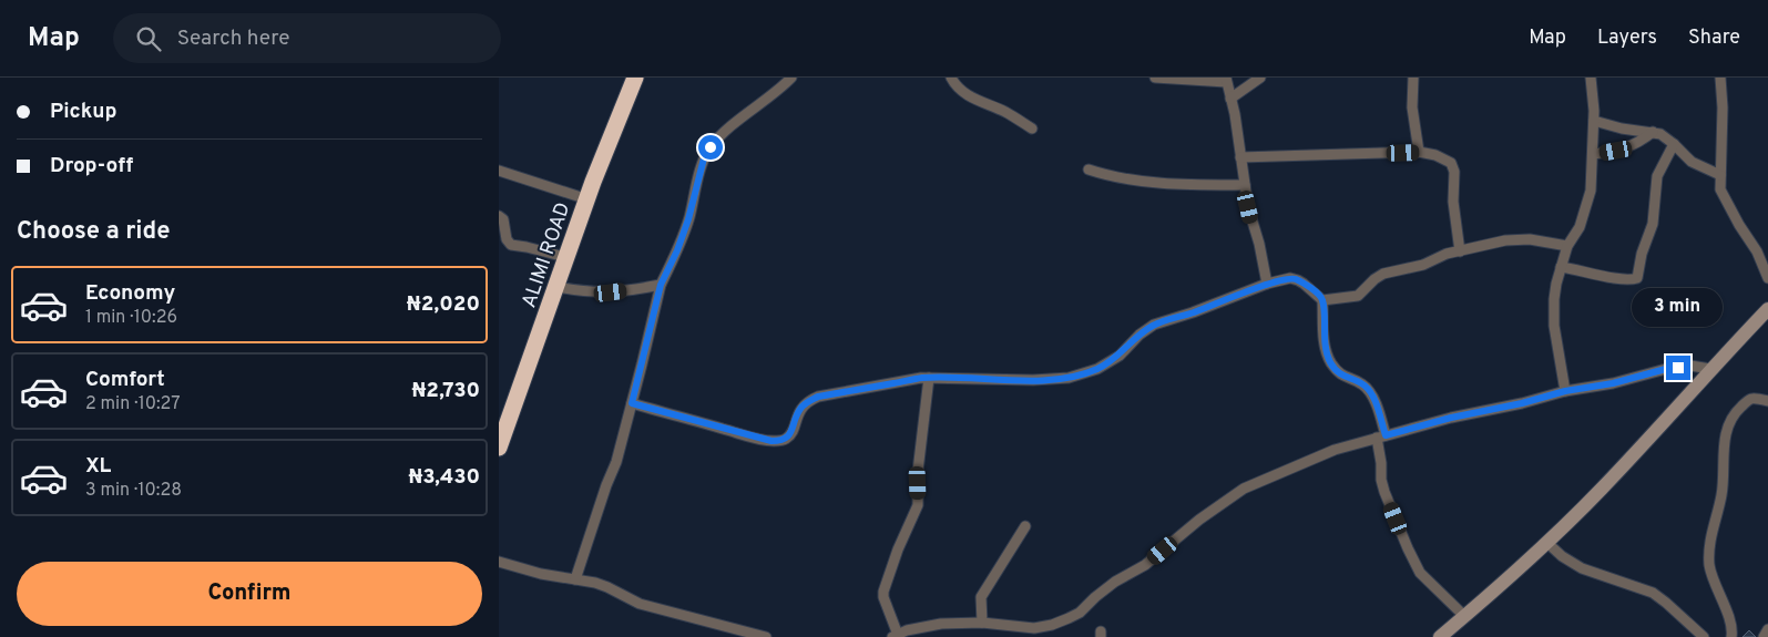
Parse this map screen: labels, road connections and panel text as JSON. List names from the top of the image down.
{
  "streets": {
    "highway": ["ALIMI ROAD"]
  },
  "page": {
    "header": "Map",
    "search": "Search here",
    "nav": ["Map", "Layers", "Share"],
    "banner": ["Pickup", "Drop-off"],
    "heading": "Choose a ride",
    "list": [
      {
        "name": "Economy",
        "note": "1 min · 10:26",
        "value": "₦2,020"
      },
      {
        "name": "Comfort",
        "note": "2 min · 10:27",
        "value": "₦2,730"
      },
      {
        "name": "XL",
        "note": "3 min · 10:28",
        "value": "₦3,430"
      }
    ],
    "bubble": "3 min",
    "buttons": "Confirm"
  }
}
